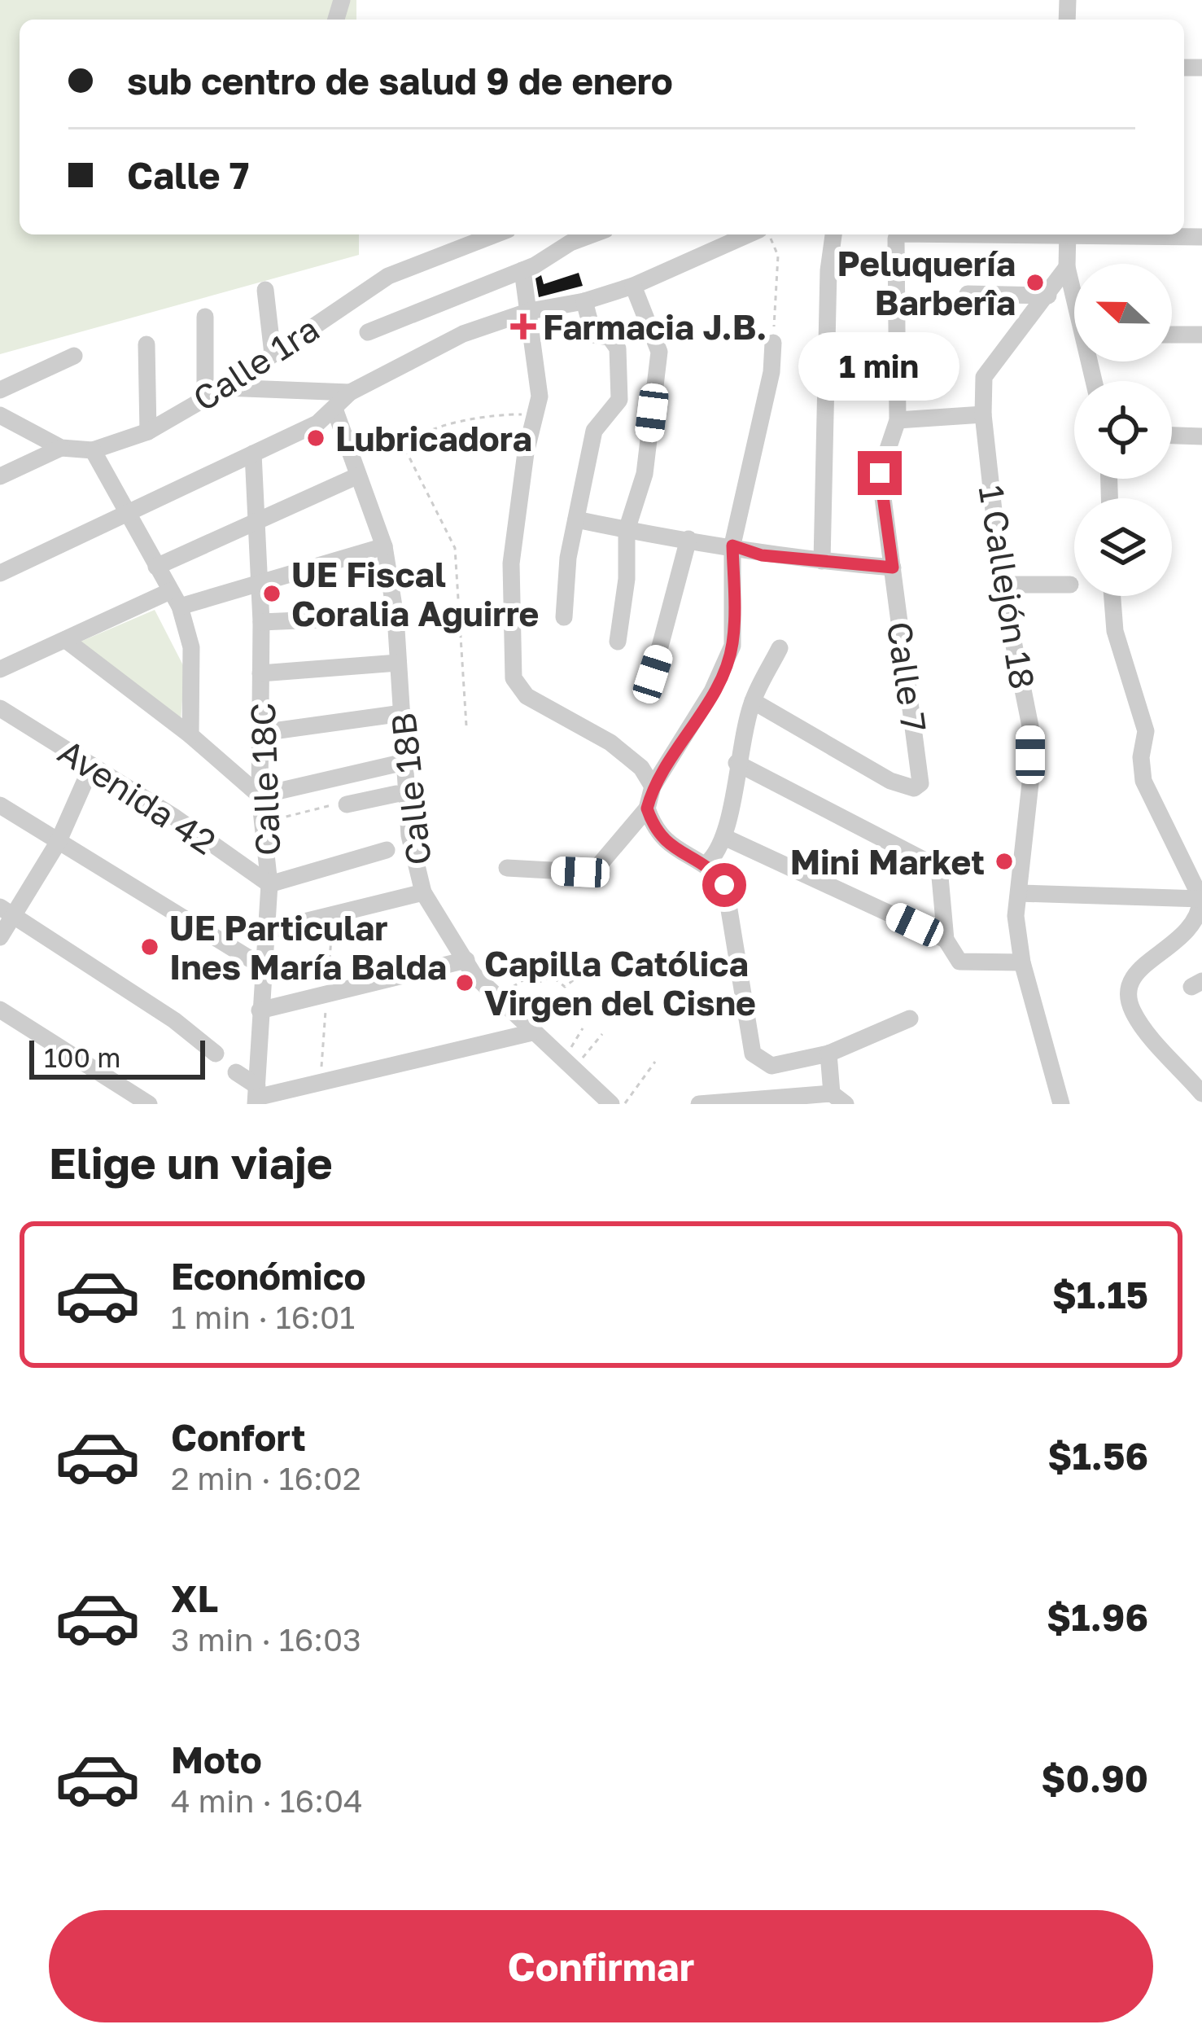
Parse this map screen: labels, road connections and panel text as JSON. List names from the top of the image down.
{
  "streets": {
    "street": [
      "Calle 1ra",
      "1 Callejón 18",
      "Calle 7",
      "Calle 18C",
      "Calle 18B",
      "Avenida 42"
    ]
  },
  "crossings": [
    ["Calle 18C", "Avenida 42"]
  ],
  "places": {
    "other": [
      "Peluquería Barberîa",
      "Lubricadora",
      "UE Fiscal Coralia Aguirre",
      "Mini Market",
      "UE Particular Ines María Balda",
      "Capilla Católica Virgen del Cisne"
    ],
    "health": ["Farmacia J.B."]
  },
  "scale_bar": "100 m",
  "north": "left",
  "page": {
    "banner": ["sub centro de salud 9 de enero", "Calle 7"],
    "bubble": "1 min",
    "scale": "100 m",
    "heading": "Elige un viaje",
    "list": [
      {
        "name": "Económico",
        "note": "1 min · 16:01",
        "value": "$1.15"
      },
      {
        "name": "Confort",
        "note": "2 min · 16:02",
        "value": "$1.56"
      },
      {
        "name": "XL",
        "note": "3 min · 16:03",
        "value": "$1.96"
      },
      {
        "name": "Moto",
        "note": "4 min · 16:04",
        "value": "$0.90"
      }
    ],
    "buttons": "Confirmar"
  }
}
